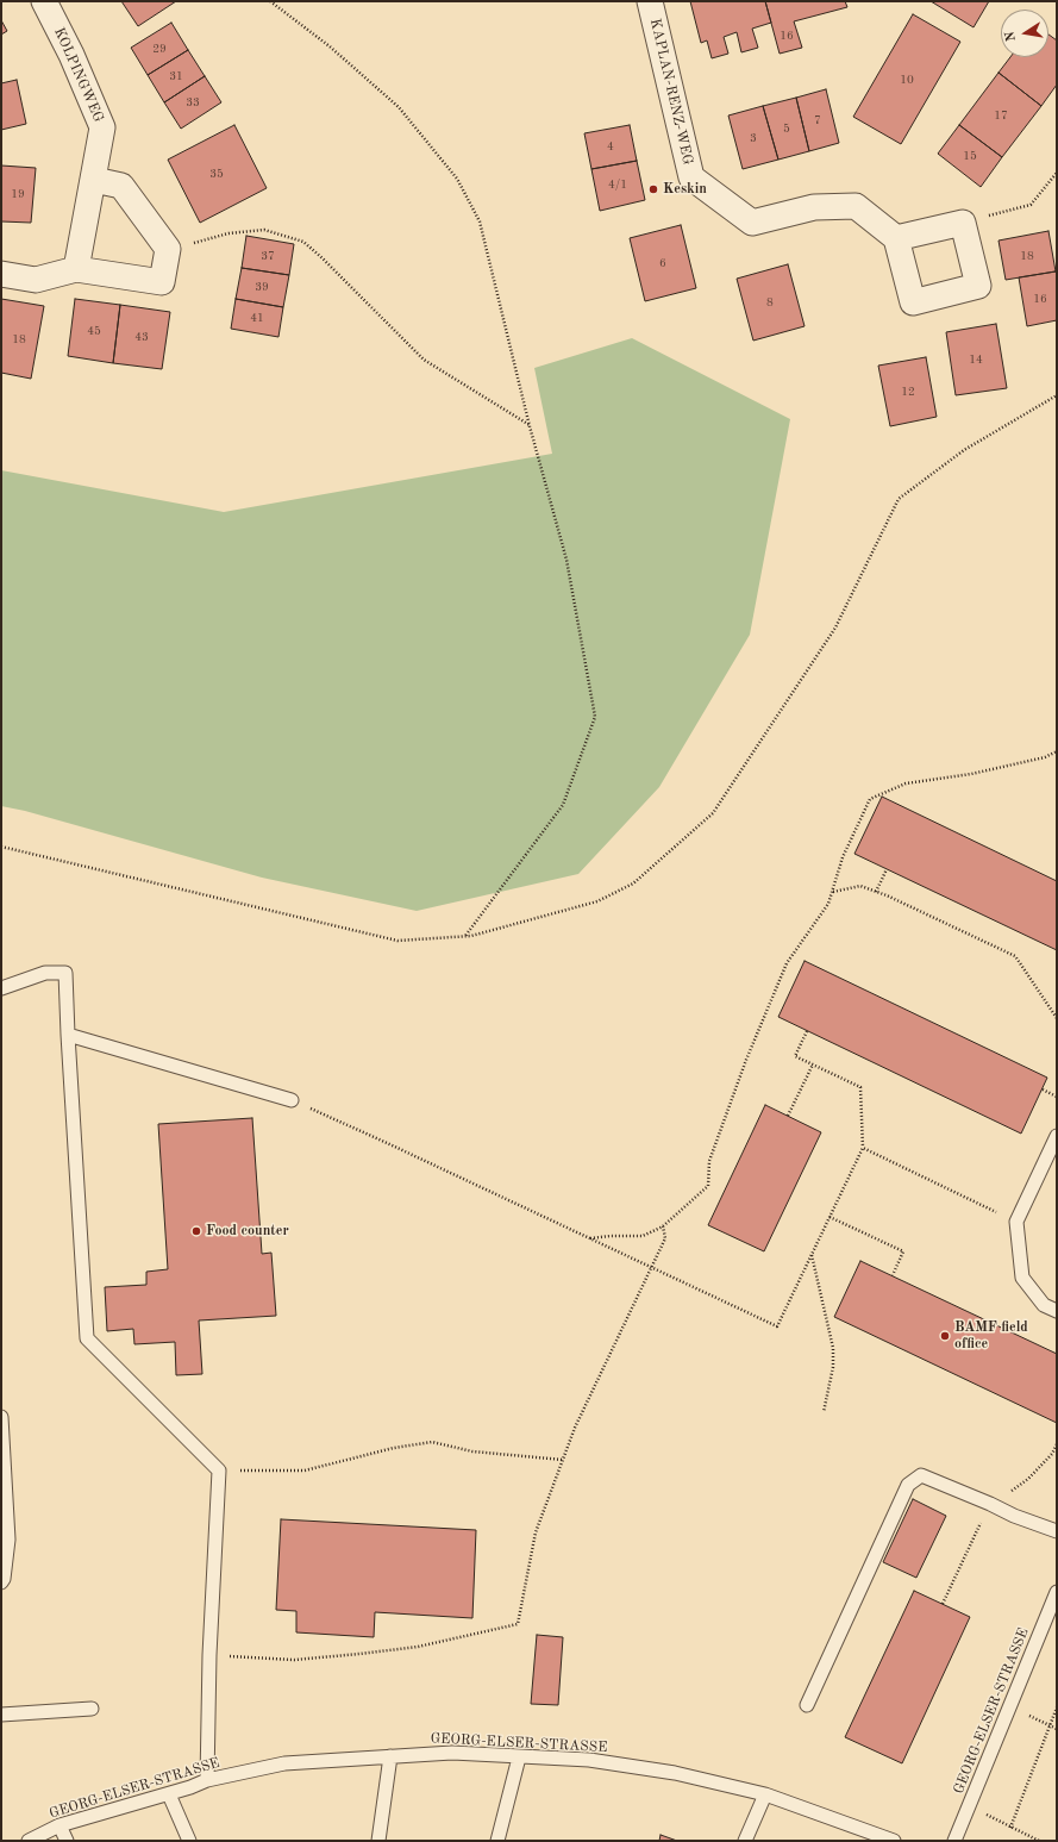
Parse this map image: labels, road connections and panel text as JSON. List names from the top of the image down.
{
  "streets": {
    "street": ["KOLPINGWEG", "KAPLAN-RENZ-WEG"],
    "lane": ["GEORG-ELSER-STRASSE"]
  },
  "places": ["Keskin", "Food counter", "BAMF field office"],
  "house_numbers": [
    "16",
    "29",
    "31",
    "10",
    "33",
    "17",
    "7",
    "5",
    "3",
    "4",
    "15",
    "35",
    "4/1",
    "19",
    "37",
    "18",
    "6",
    "39",
    "16",
    "8",
    "41",
    "45",
    "43",
    "18",
    "14",
    "12"
  ],
  "north": "left"
}
